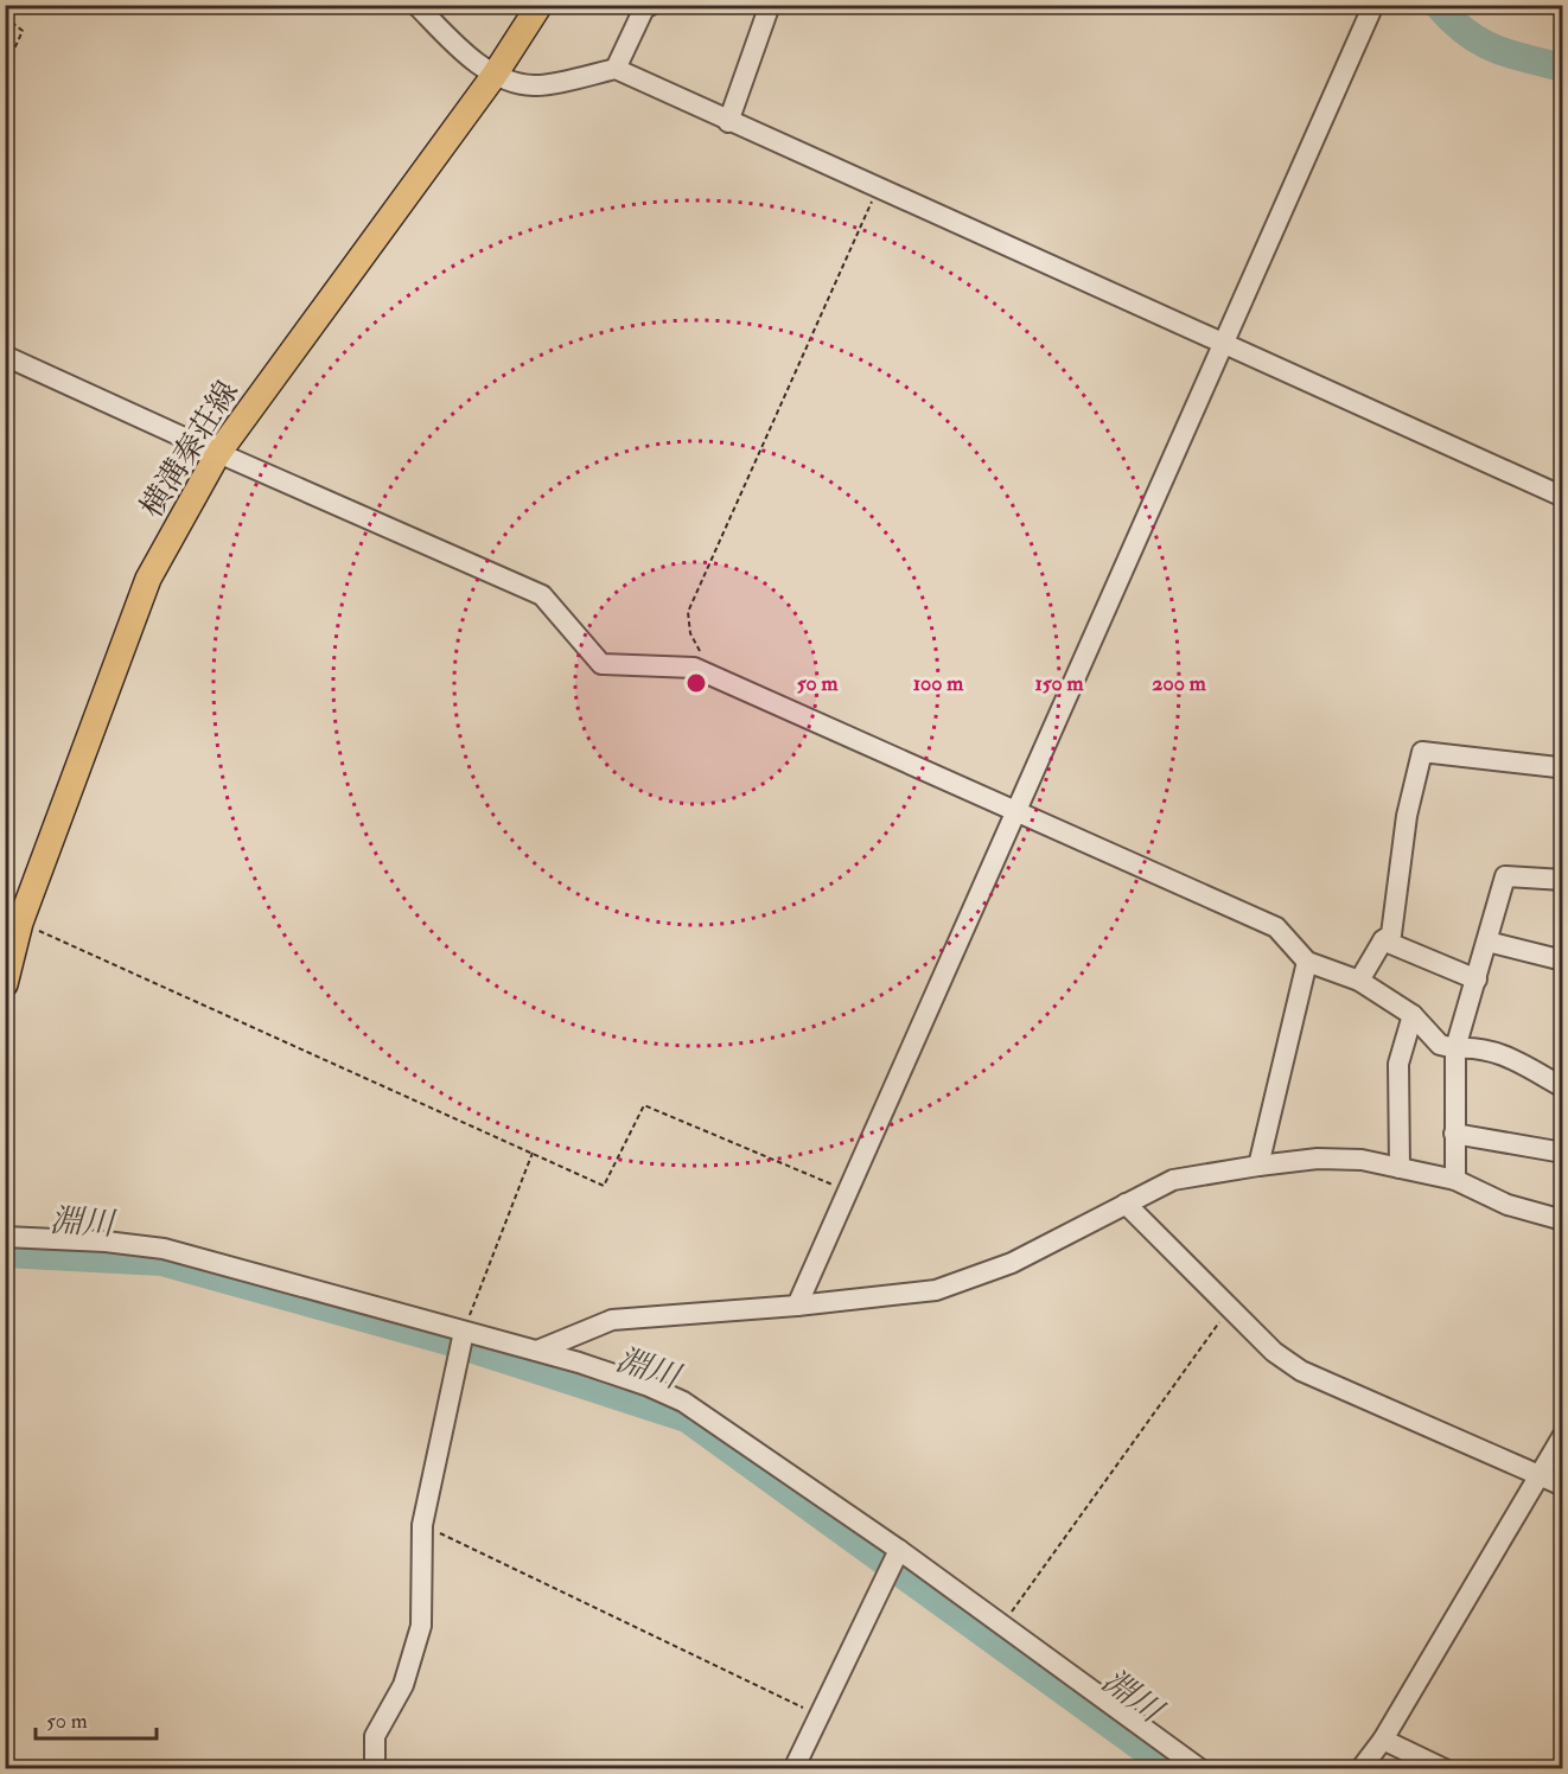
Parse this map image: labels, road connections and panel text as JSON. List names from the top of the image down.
{
  "streets": {
    "main road": ["横溝秦荘線"]
  },
  "water": ["淵川"],
  "scale_bar": "50 m",
  "rings": [
    "50 m",
    "100 m",
    "150 m",
    "200 m"
  ]
}
